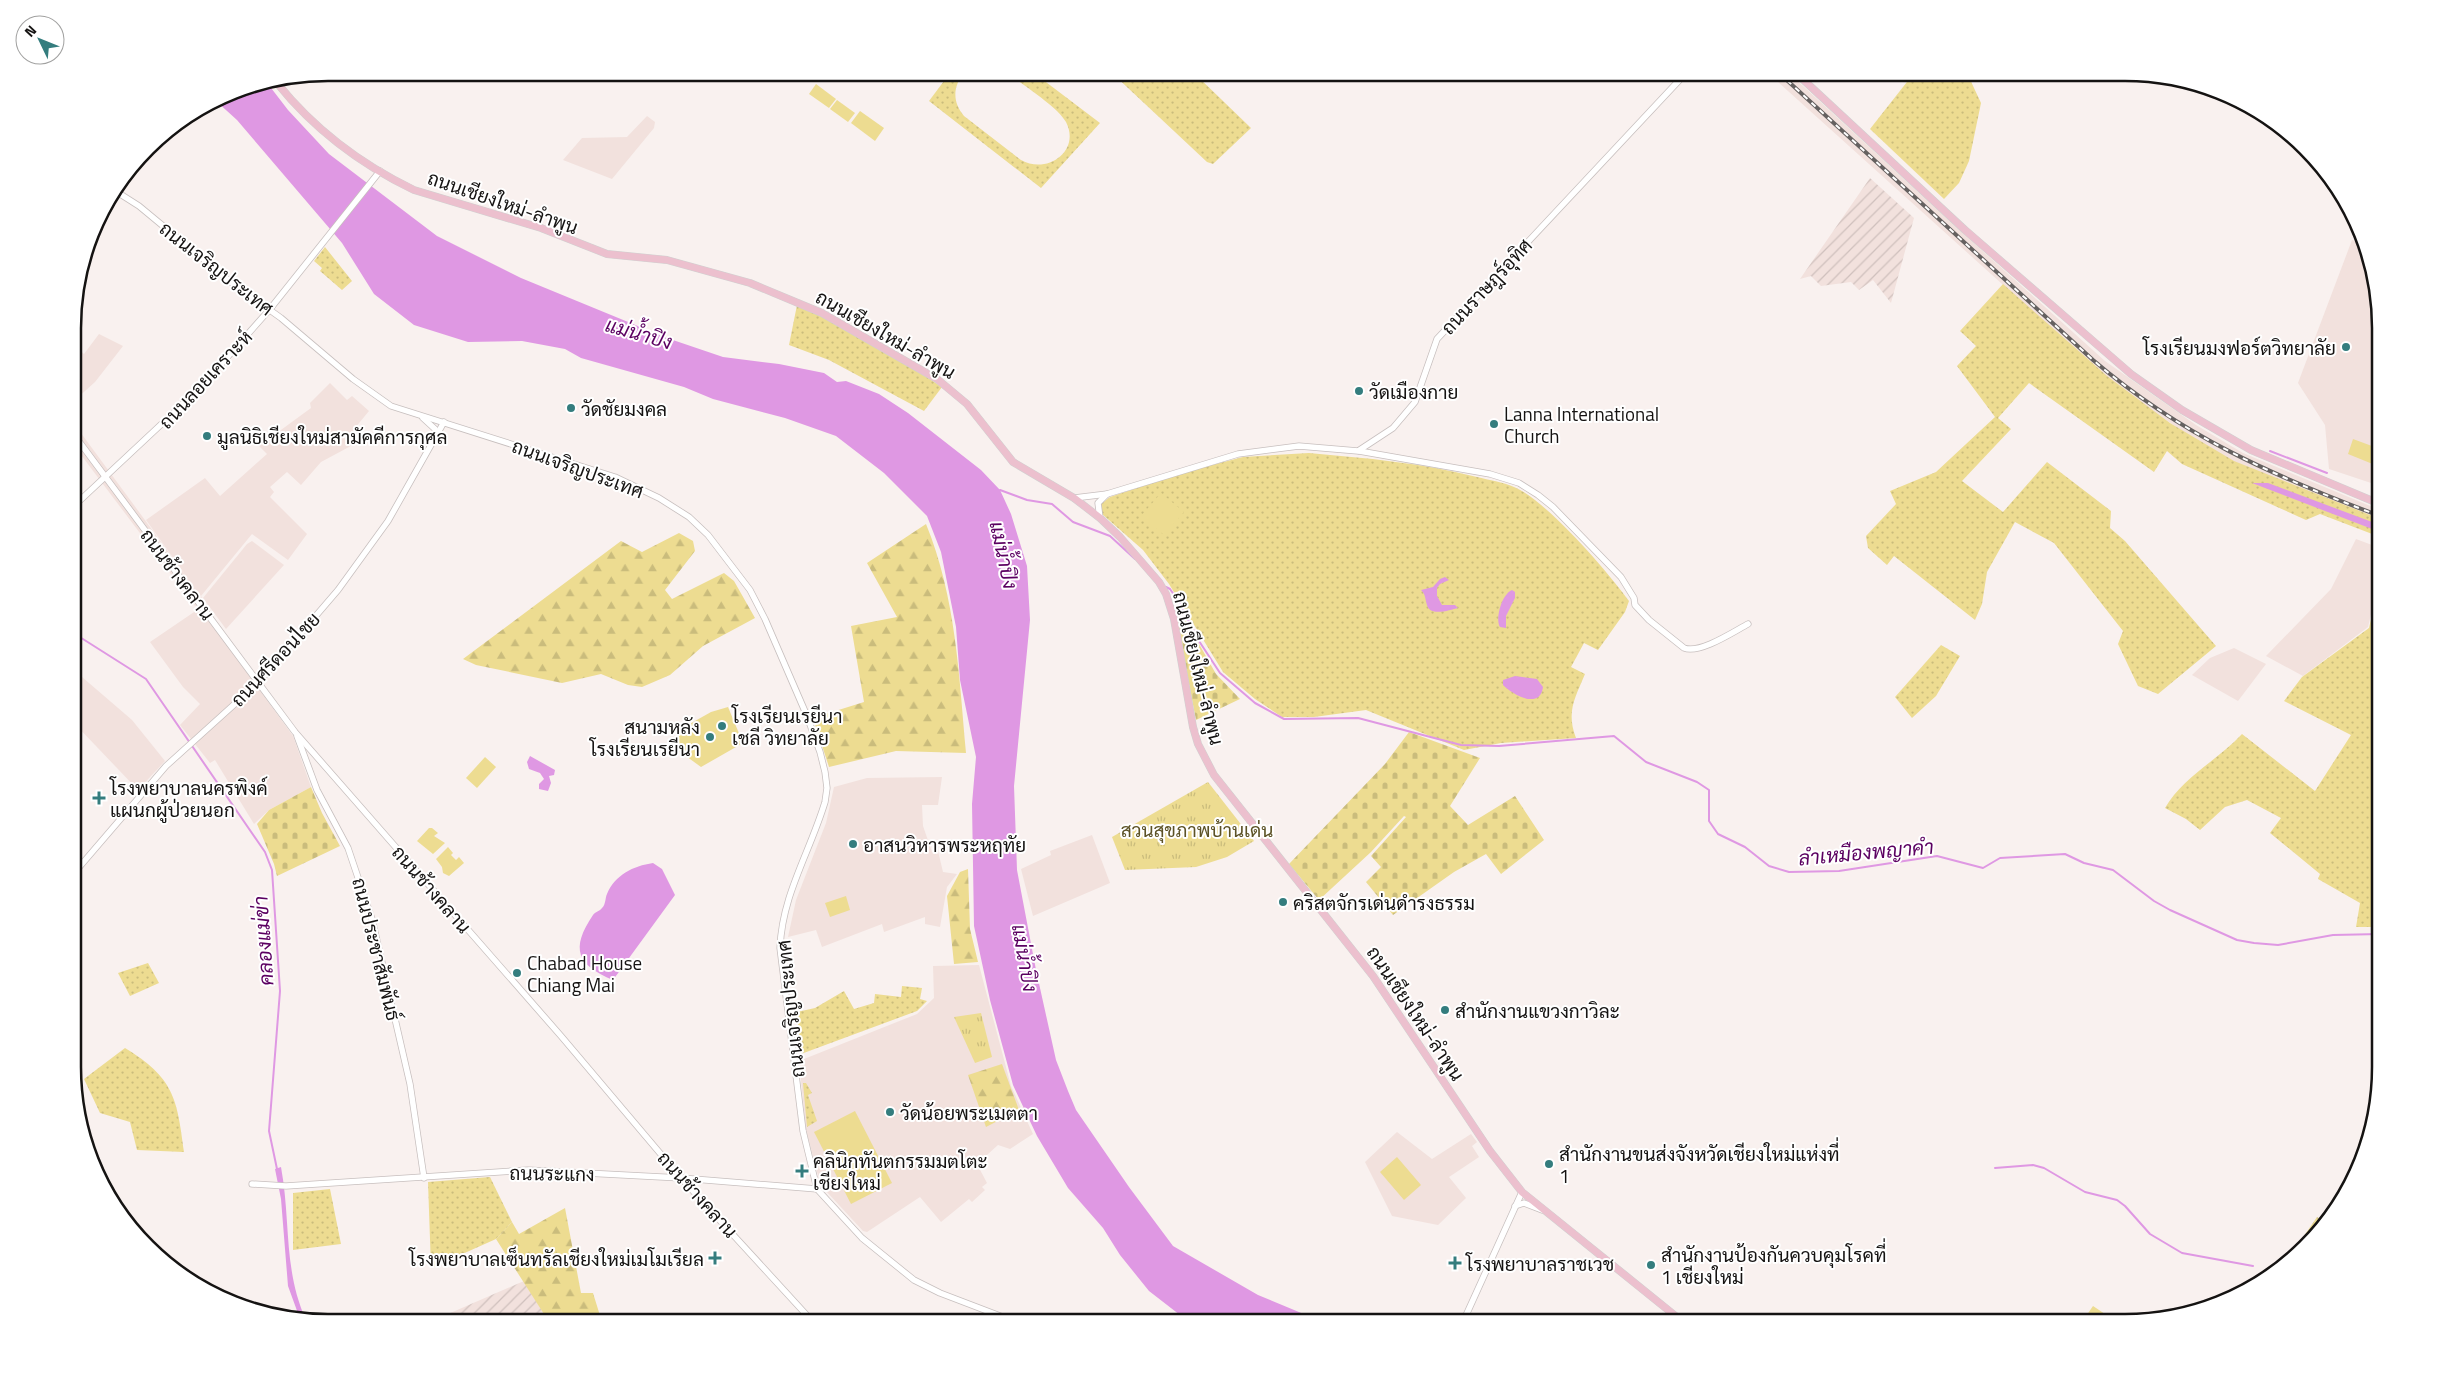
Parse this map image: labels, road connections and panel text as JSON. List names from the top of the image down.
{
  "streets": {
    "main road": ["ถนนเชียงใหม่-ลำพูน"],
    "street": [
      "ถนนเจริญประเทศ",
      "ถนนราษฎร์อุทิศ",
      "ถนนลอยเคราะห์",
      "ถนนช้างคลาน",
      "ถนนศรีดอนไชย",
      "ถนนประชาสัมพันธ์",
      "ถนนระแกง"
    ]
  },
  "crossings": [
    ["ถนนเชียงใหม่-ลำพูน", "ถนนลอยเคราะห์"],
    ["ถนนเจริญประเทศ", "ถนนลอยเคราะห์"],
    ["ถนนเจริญประเทศ", "ถนนศรีดอนไชย"],
    ["ถนนเจริญประเทศ", "ถนนระแกง"],
    ["ถนนลอยเคราะห์", "ถนนช้างคลาน"],
    ["ถนนช้างคลาน", "ถนนศรีดอนไชย"],
    ["ถนนช้างคลาน", "ถนนประชาสัมพันธ์"],
    ["ถนนช้างคลาน", "ถนนระแกง"],
    ["ถนนประชาสัมพันธ์", "ถนนระแกง"]
  ],
  "water": ["แม่น้ำปิง", "ลำเหมืองพญาคำ", "คลองแม่ข่า"],
  "parks": ["สวนสุขภาพบ้านเด่น"],
  "places": {
    "other": [
      "โรงเรียนมงฟอร์ตวิทยาลัย",
      "วัดเมืองกาย",
      "วัดชัยมงคล",
      "Lanna International Church",
      "มูลนิธิเชียงใหม่สามัคคีการกุศล",
      "โรงเรียนเรยีนา เชลี วิทยาลัย",
      "สนามหลัง โรงเรียนเรยีนา",
      "อาสนวิหารพระหฤทัย",
      "คริสตจักรเด่นดำรงธรรม",
      "Chabad House Chiang Mai",
      "สำนักงานแขวงกาวิละ",
      "วัดน้อยพระเมตตา",
      "สำนักงานขนส่งจังหวัดเชียงใหม่แห่งที่ 1",
      "สำนักงานป้องกันควบคุมโรคที่ 1 เชียงใหม่"
    ],
    "health": [
      "โรงพยาบาลนครพิงค์ แผนกผู้ป่วยนอก",
      "คลินิกทันตกรรมมตโตะ เชียงใหม่",
      "โรงพยาบาลเซ็นทรัลเชียงใหม่เมโมเรียล",
      "โรงพยาบาลราชเวช"
    ]
  },
  "north": "top left"
}
